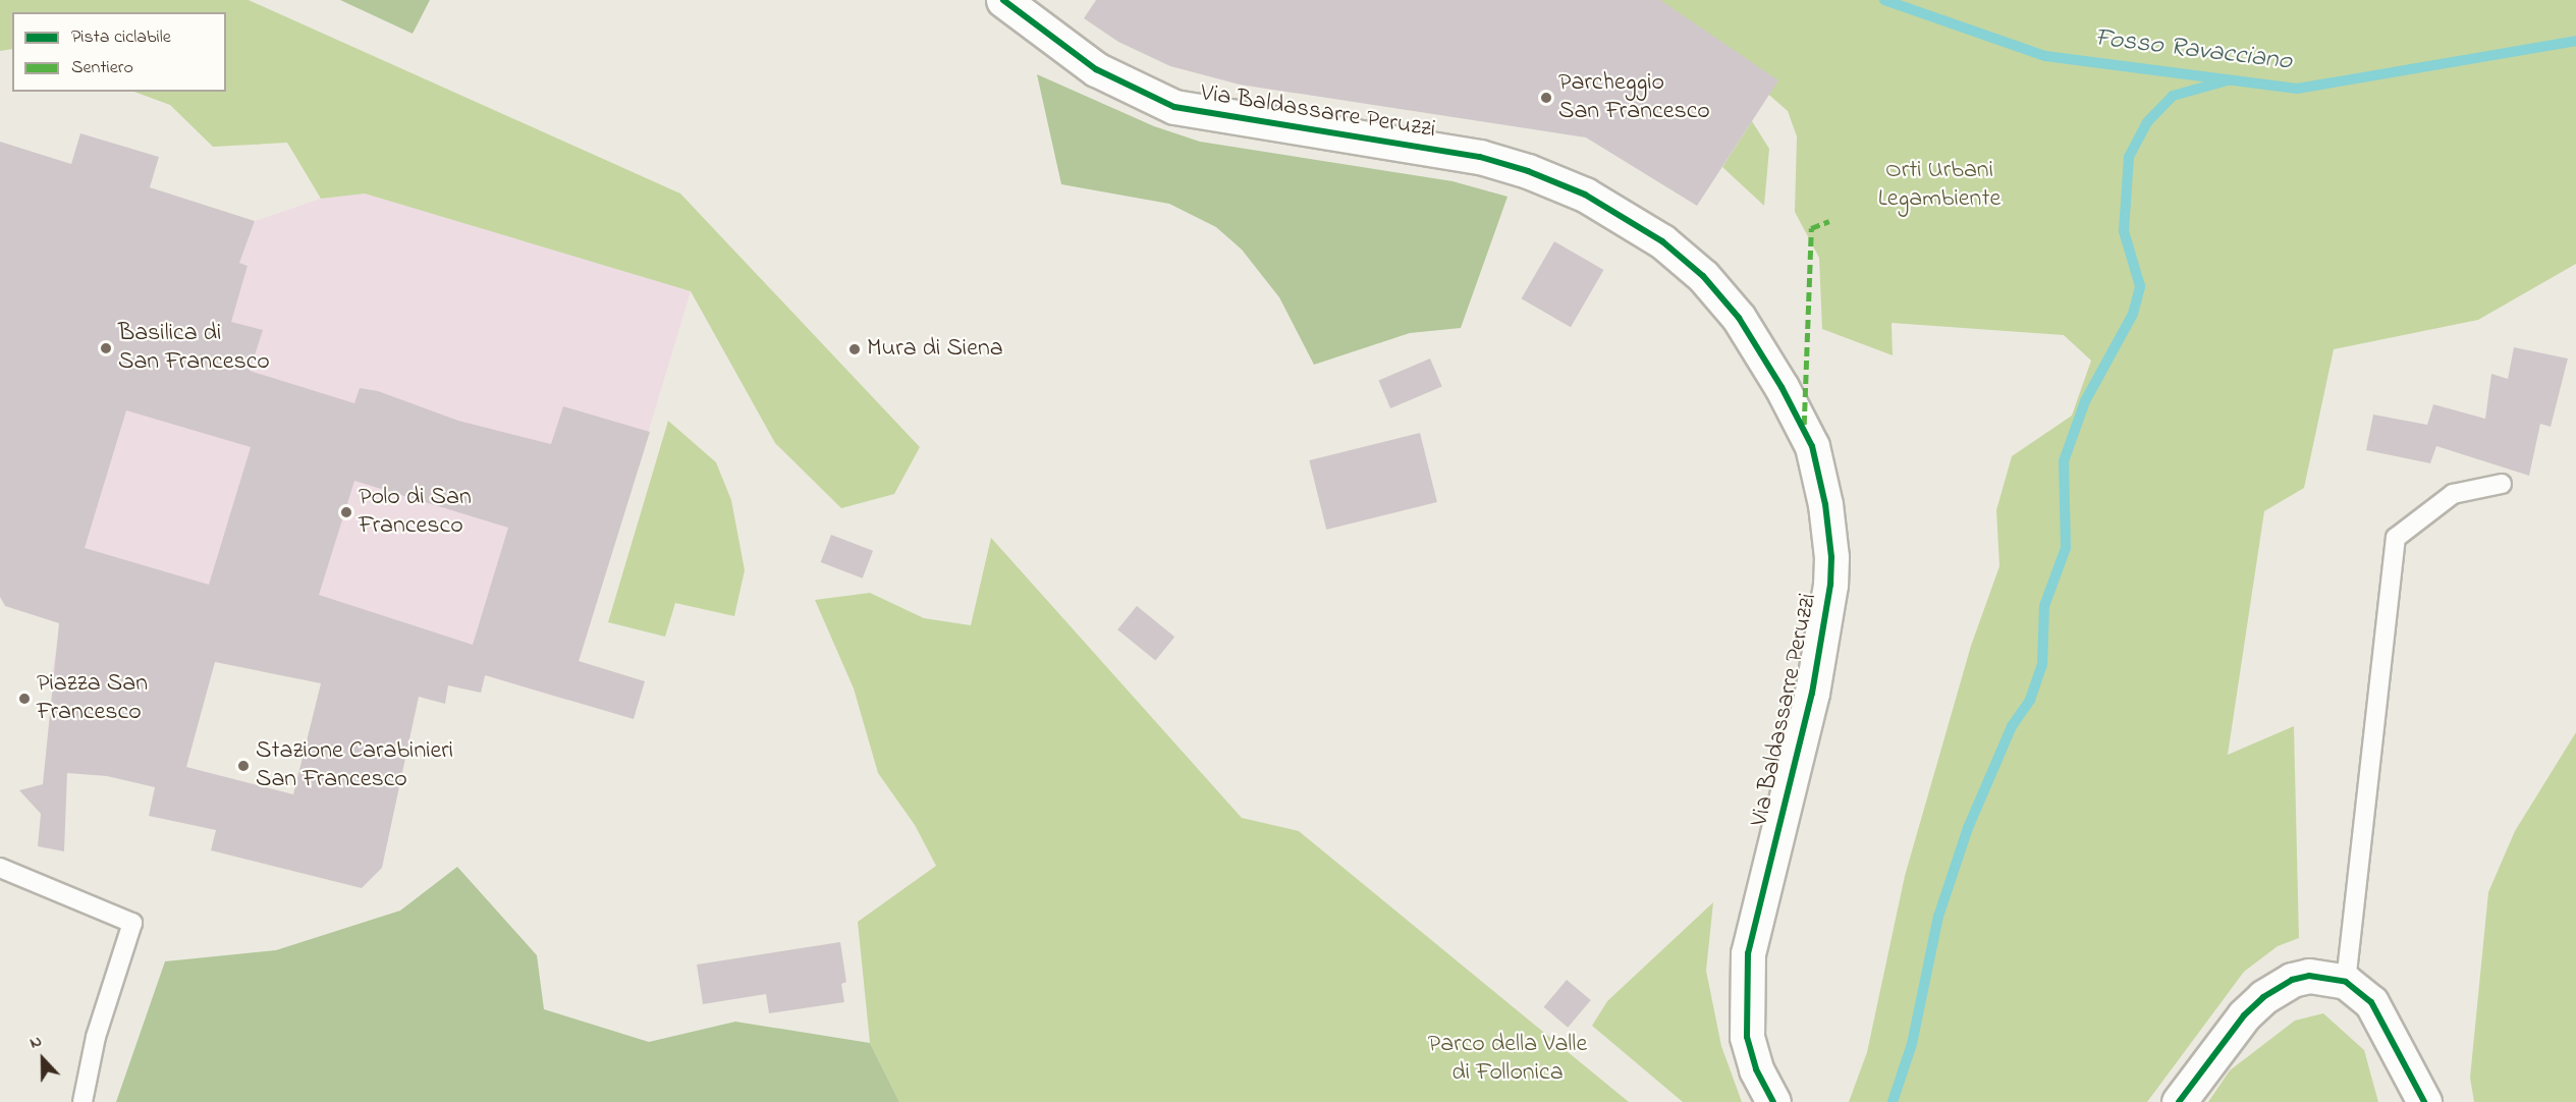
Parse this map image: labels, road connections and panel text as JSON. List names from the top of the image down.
{
  "streets": {
    "street": ["Via Baldassarre Peruzzi"]
  },
  "water": ["Fosso Ravacciano"],
  "parks": ["Orti Urbani Legambiente", "Parco della Valle di Follonica"],
  "places": [
    "Parcheggio San Francesco",
    "Basilica di San Francesco",
    "Mura di Siena",
    "Polo di San Francesco",
    "Piazza San Francesco",
    "Stazione Carabinieri San Francesco"
  ],
  "legend": ["Pista ciclabile", "Sentiero"],
  "north": "top"
}
